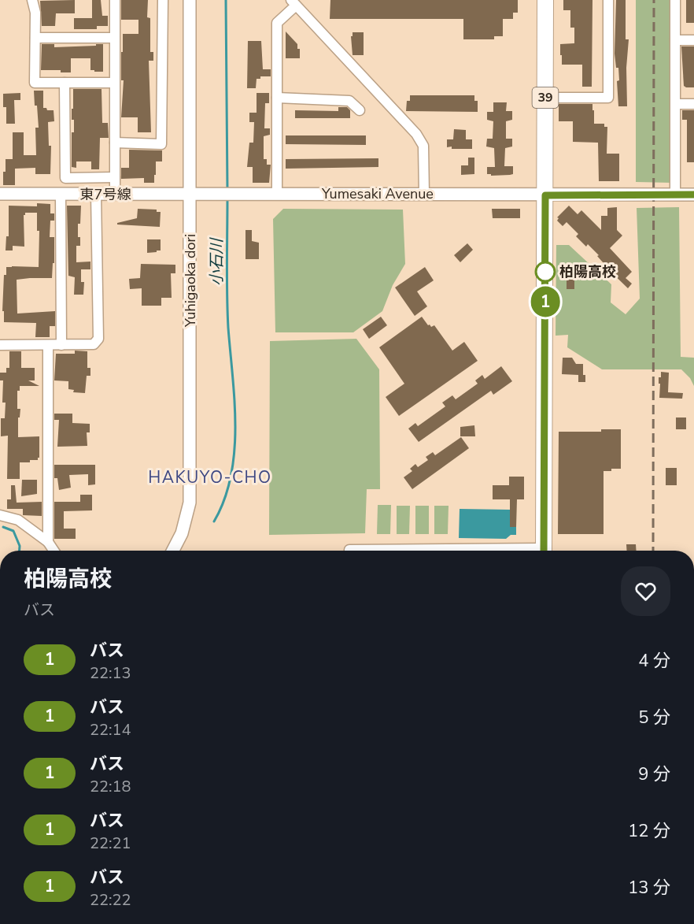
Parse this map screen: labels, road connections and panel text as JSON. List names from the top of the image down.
{
  "streets": {
    "highway": ["39"],
    "street": ["Yumesaki Avenue", "東7号線", "Yuhigaoka dori"]
  },
  "crossings": [
    ["39", "Yumesaki Avenue"],
    ["Yumesaki Avenue", "東7号線"],
    ["東7号線", "Yuhigaoka dori"]
  ],
  "districts": ["HAKUYO-CHO"],
  "water": ["小石川"],
  "places": ["柏陽高校"],
  "lines": ["bus line 1"],
  "page": {
    "on_map": "1",
    "heading": ["柏陽高校", "バス"],
    "list": [
      {
        "mark": "1",
        "name": "バス",
        "note": "22:13",
        "value": "4 分"
      },
      {
        "mark": "1",
        "name": "バス",
        "note": "22:14",
        "value": "5 分"
      },
      {
        "mark": "1",
        "name": "バス",
        "note": "22:18",
        "value": "9 分"
      },
      {
        "mark": "1",
        "name": "バス",
        "note": "22:21",
        "value": "12 分"
      },
      {
        "mark": "1",
        "name": "バス",
        "note": "22:22",
        "value": "13 分"
      }
    ]
  }
}
